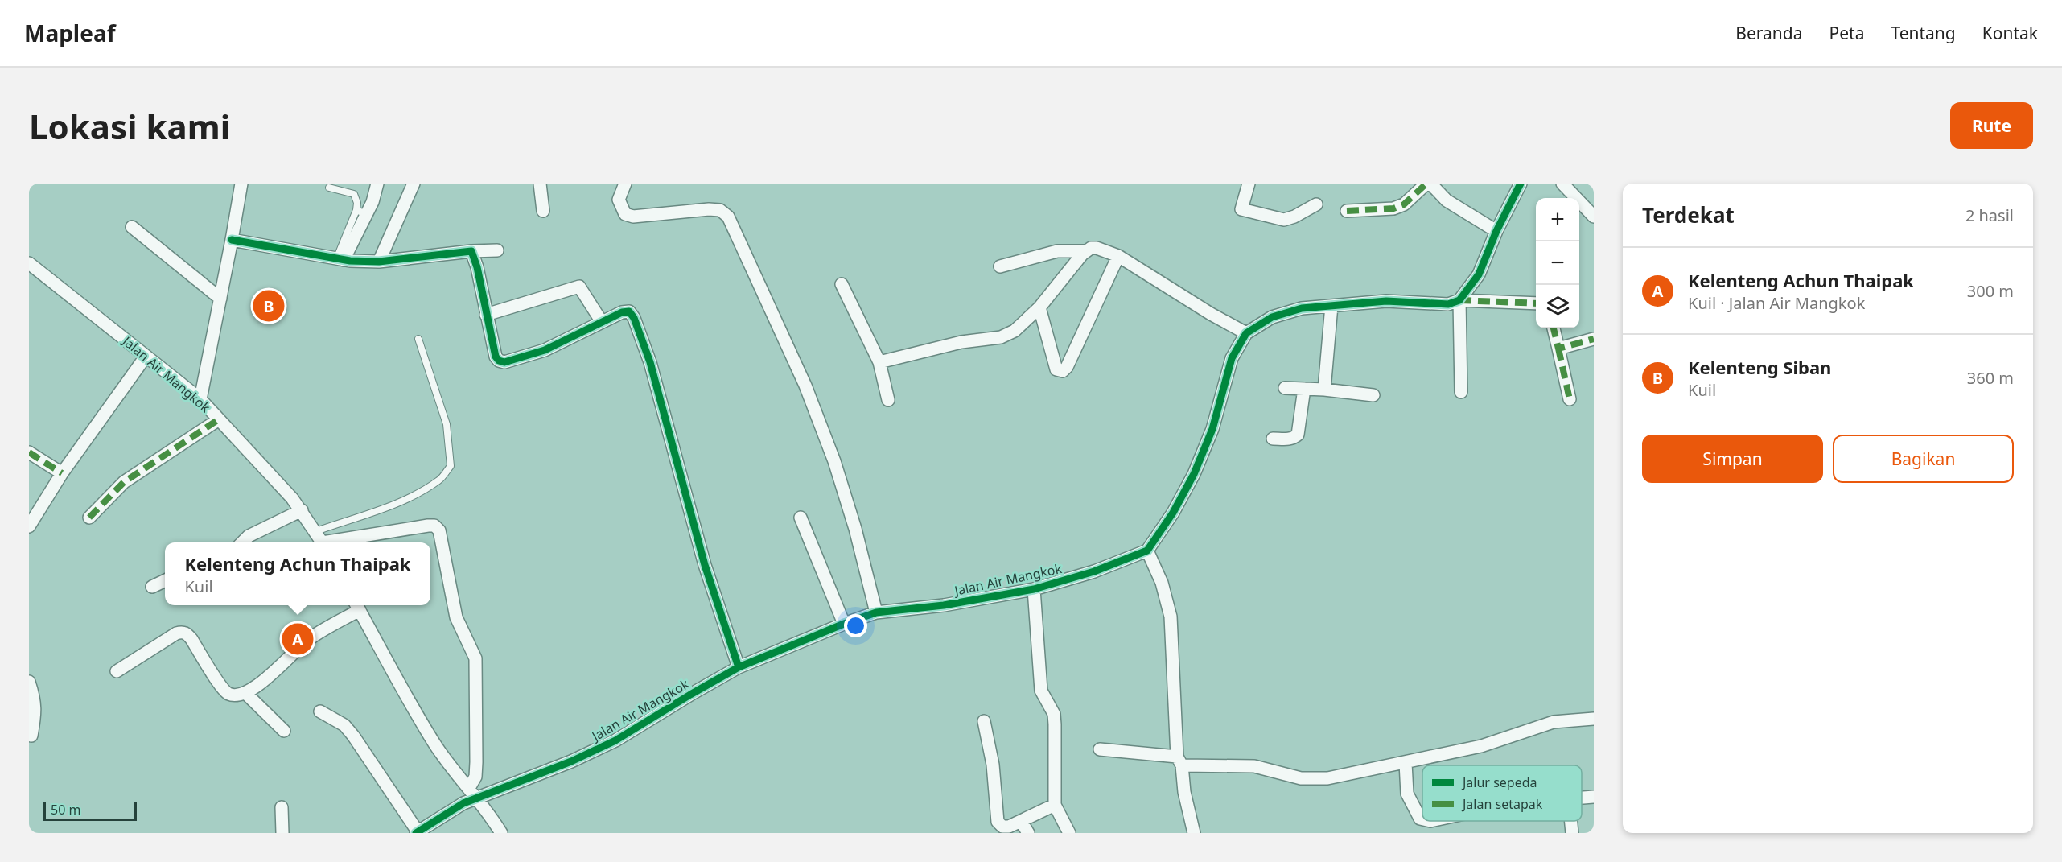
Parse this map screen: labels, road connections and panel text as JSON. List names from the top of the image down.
{
  "streets": {
    "street": ["Jalan Air Mangkok"]
  },
  "legend": ["Jalur sepeda", "Jalan setapak"],
  "scale_bar": "50 m",
  "page": {
    "header": "Mapleaf",
    "nav": [
      "Beranda",
      "Peta",
      "Tentang",
      "Kontak"
    ],
    "buttons": [
      "Rute",
      ["Simpan", "Bagikan"]
    ],
    "title": "Lokasi kami",
    "heading": ["Terdekat", "2 hasil"],
    "map_buttons": ["+", "−"],
    "list": [
      {
        "mark": "A",
        "name": "Kelenteng Achun Thaipak",
        "note": "Kuil · Jalan Air Mangkok",
        "value": "300 m"
      },
      {
        "mark": "B",
        "name": "Kelenteng Siban",
        "note": "Kuil",
        "value": "360 m"
      }
    ],
    "pins": ["B", "A"],
    "popup": ["Kelenteng Achun Thaipak", "Kuil"],
    "scale": "50 m"
  }
}
